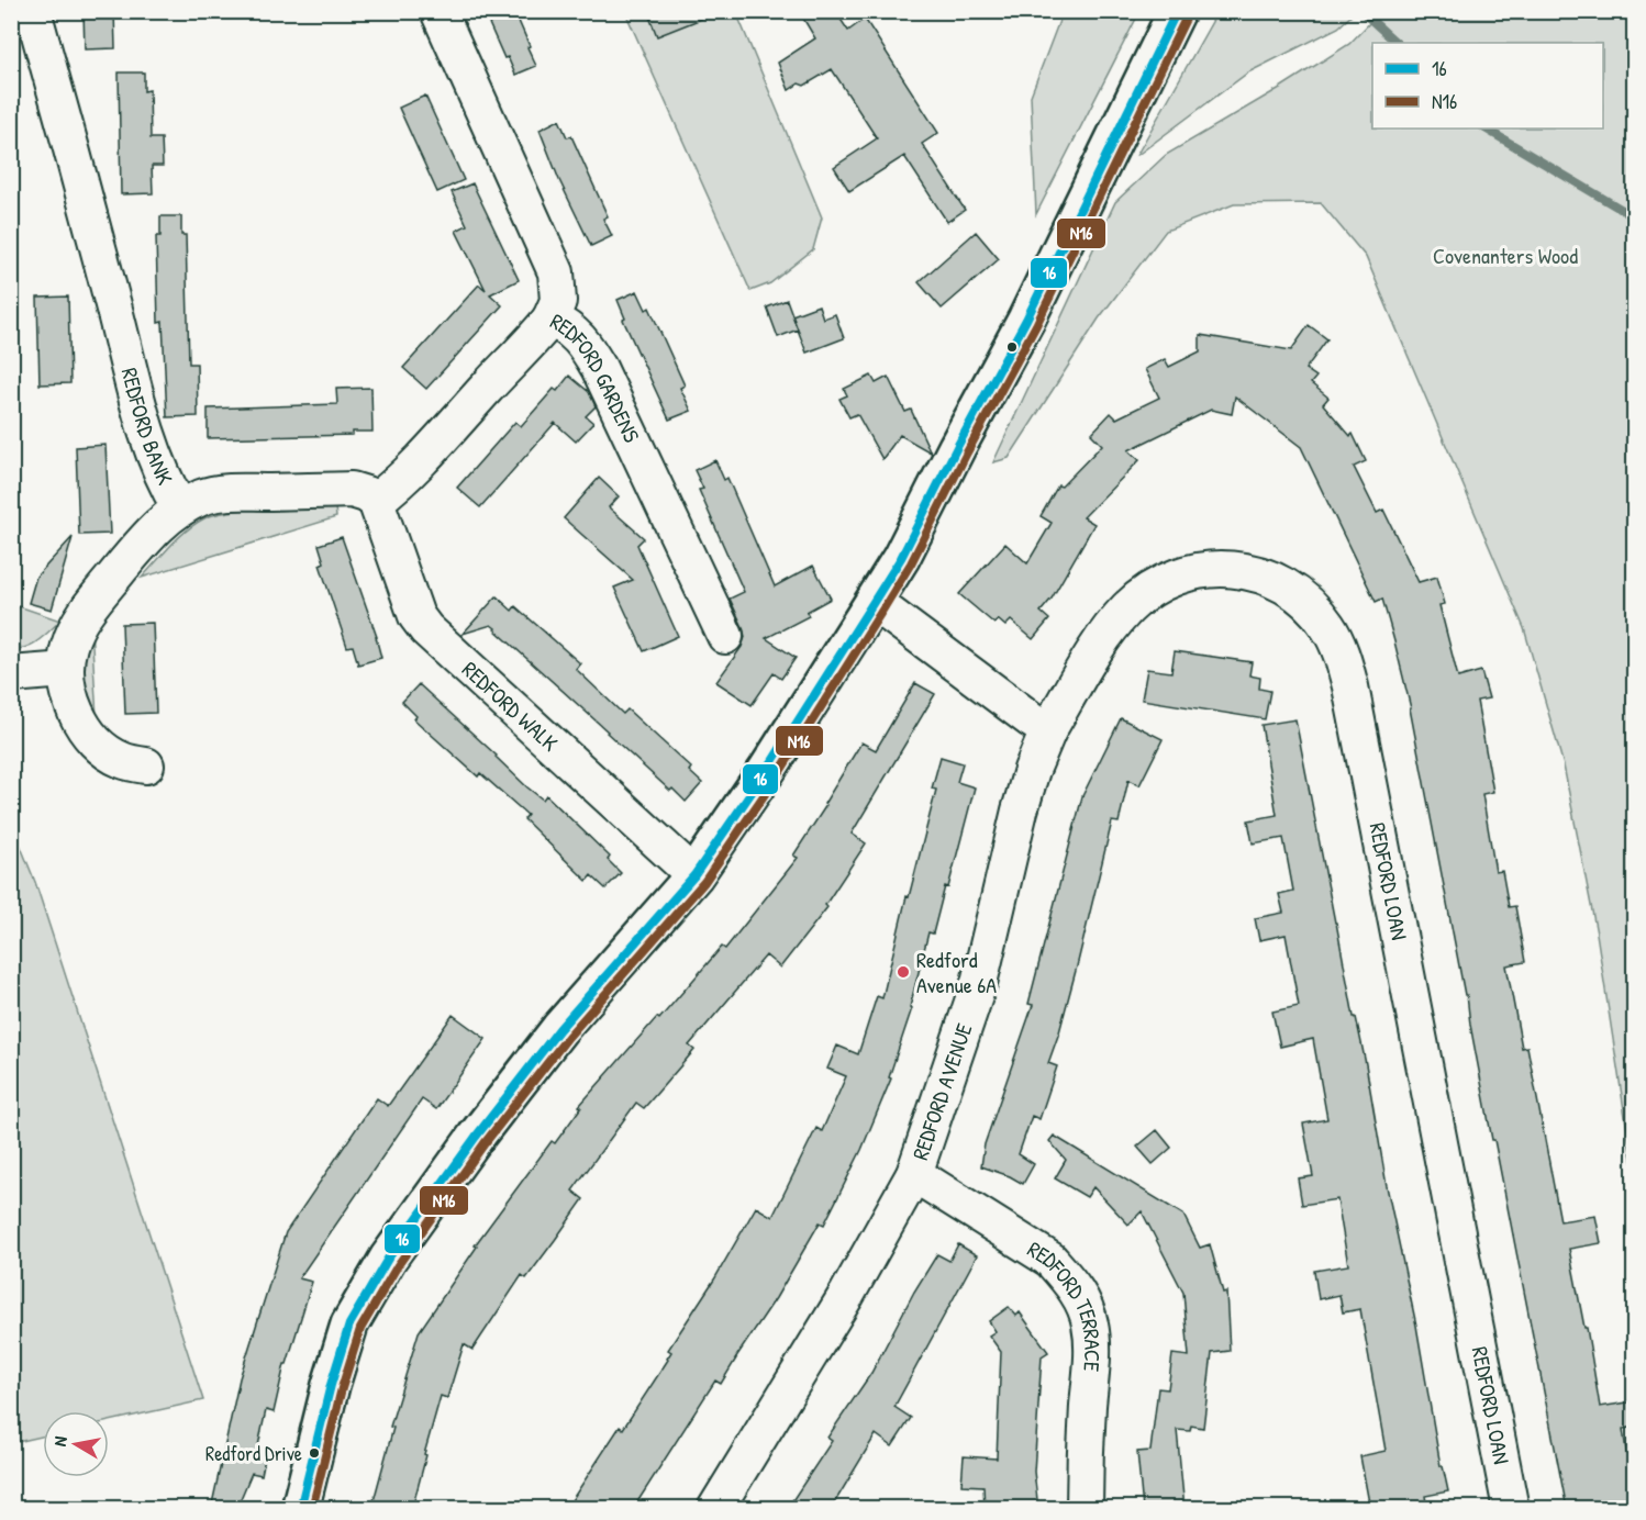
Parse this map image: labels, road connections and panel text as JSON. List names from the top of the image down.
{
  "streets": {
    "street": [
      "REDFORD GARDENS",
      "REDFORD BANK",
      "REDFORD WALK",
      "REDFORD LOAN",
      "REDFORD AVENUE",
      "REDFORD TERRACE"
    ]
  },
  "crossings": [
    ["REDFORD LOAN", "REDFORD AVENUE"],
    ["REDFORD AVENUE", "REDFORD TERRACE"]
  ],
  "parks": ["Covenanters Wood"],
  "places": ["Redford Avenue 6A", "Redford Drive"],
  "lines": ["transit line 16", "transit line N16"],
  "legend": ["16", "N16"],
  "north": "left"
}
